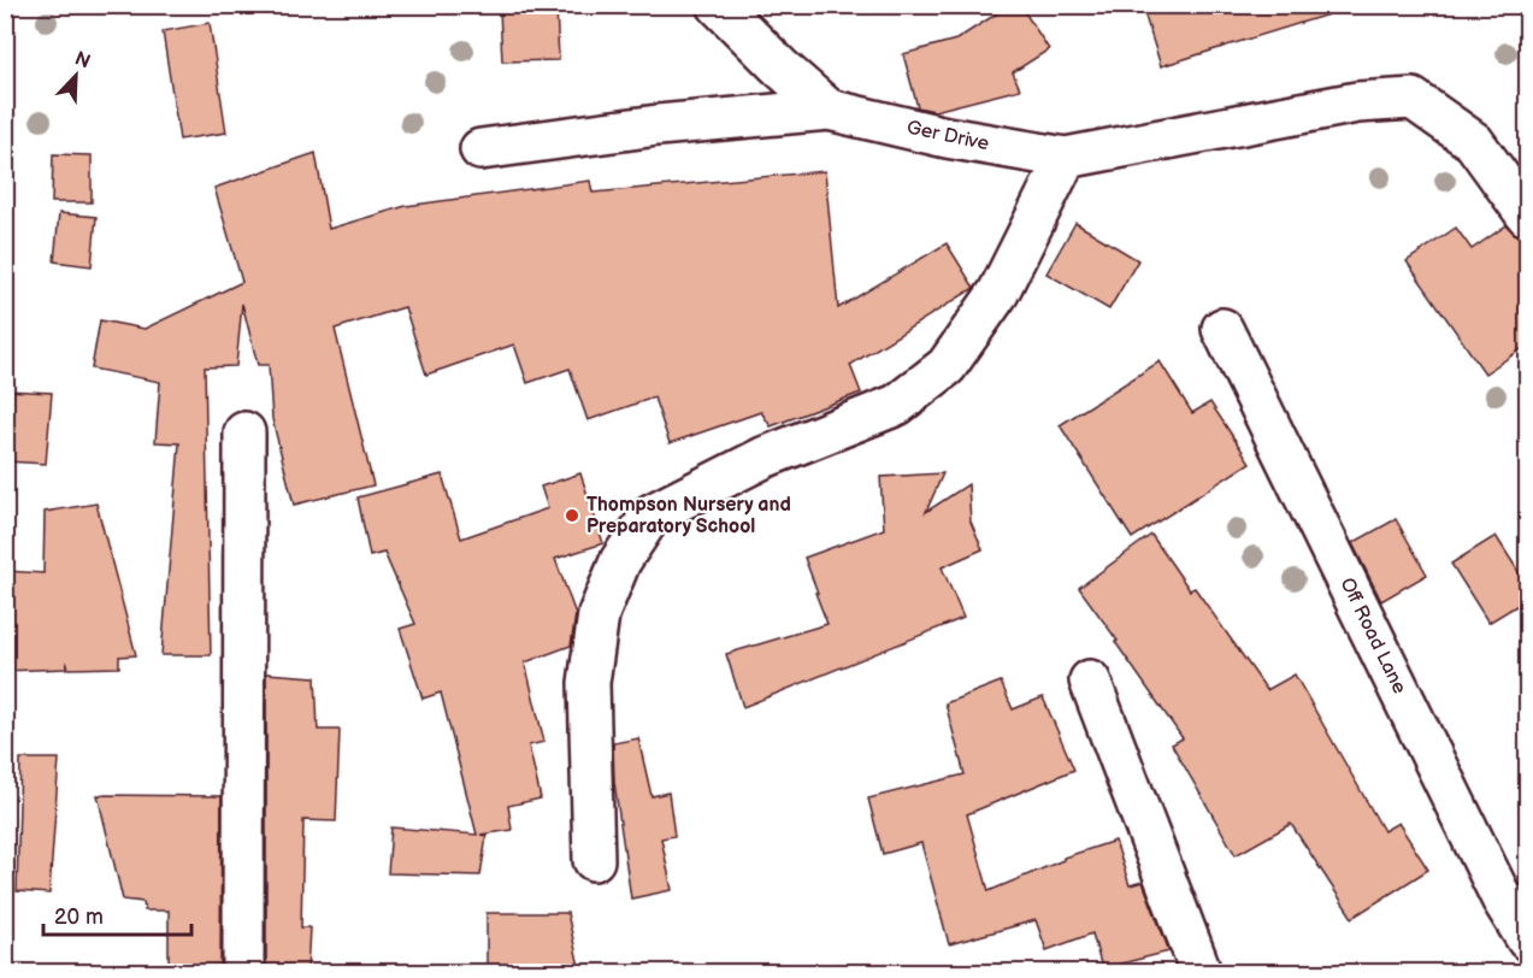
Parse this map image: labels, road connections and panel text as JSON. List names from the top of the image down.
{
  "streets": {
    "street": ["Ger Drive", "Off Road Lane"]
  },
  "places": ["Thompson Nursery and Preparatory School"],
  "scale_bar": "20 m",
  "north": "top right"
}
